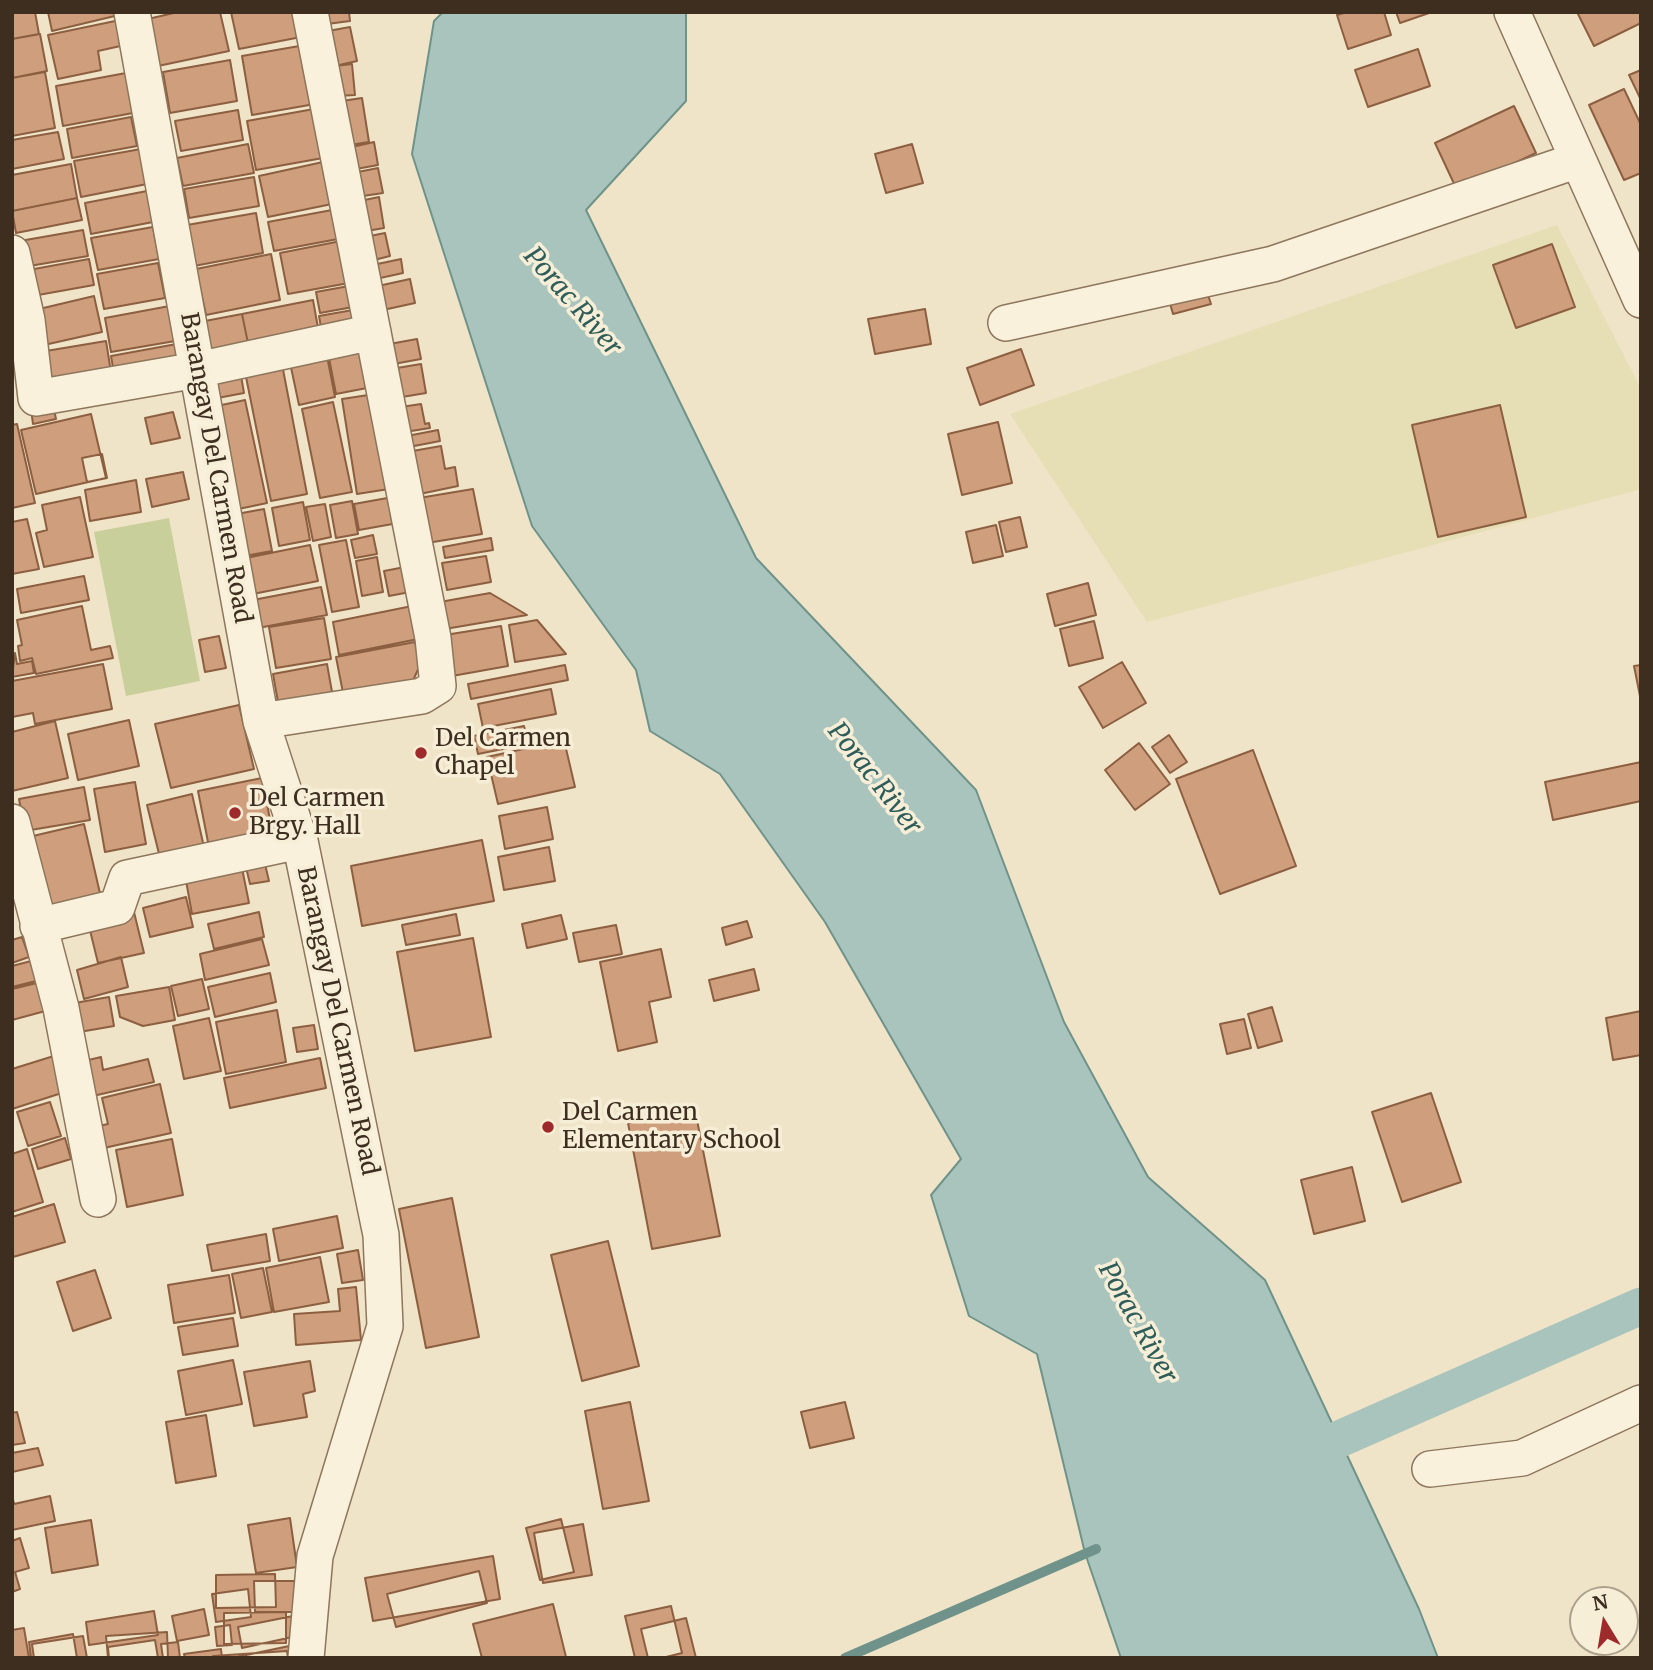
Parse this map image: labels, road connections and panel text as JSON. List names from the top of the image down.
{
  "streets": {
    "street": ["Barangay Del Carmen Road"]
  },
  "water": ["Porac River"],
  "places": ["Del Carmen Chapel", "Del Carmen Brgy. Hall", "Del Carmen Elementary School"],
  "north": "top"
}
